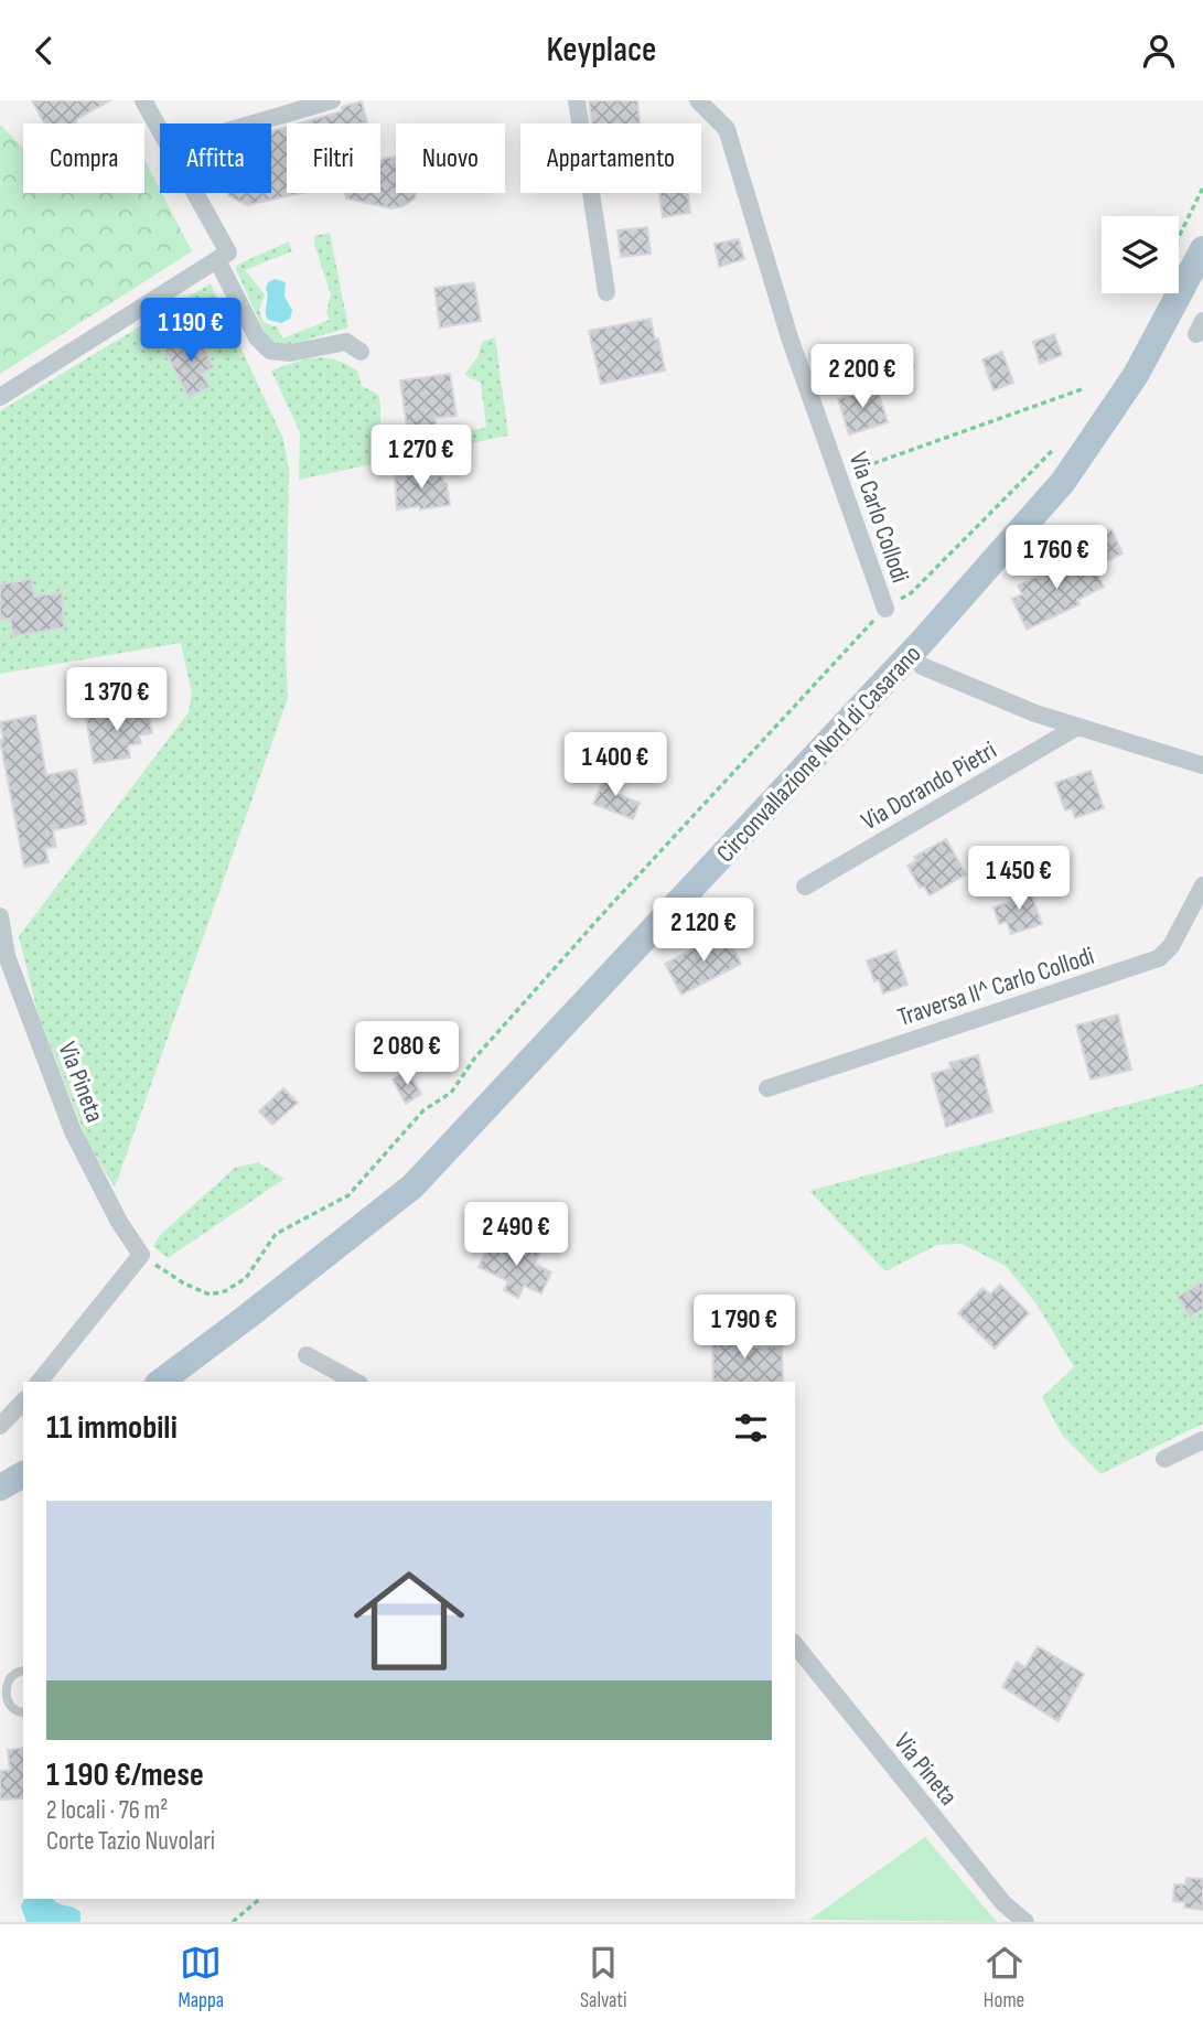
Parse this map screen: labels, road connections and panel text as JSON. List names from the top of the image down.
{
  "streets": {
    "main road": ["Circonvallazione Nord di Casarano"],
    "street": [
      "Via Carlo Collodi",
      "Via Dorando Pietri",
      "Traversa II^ Carlo Collodi",
      "Via Pineta"
    ]
  },
  "page": {
    "header": "Keyplace",
    "chip": [
      "Compra",
      "Affitta",
      "Filtri",
      "Nuovo",
      "Appartamento"
    ],
    "price": [
      "1 190 €",
      "2 200 €",
      "1 270 €",
      "1 760 €",
      "1 370 €",
      "1 400 €",
      "1 450 €",
      "2 120 €",
      "2 080 €",
      "2 490 €",
      "1 790 €"
    ],
    "heading": "11 immobili",
    "list": [
      {
        "name": "1 190 €/mese",
        "note": "2 locali · 76 m² · Corte Tazio Nuvolari"
      }
    ],
    "tabs": ["Mappa", "Salvati", "Home"]
  }
}
